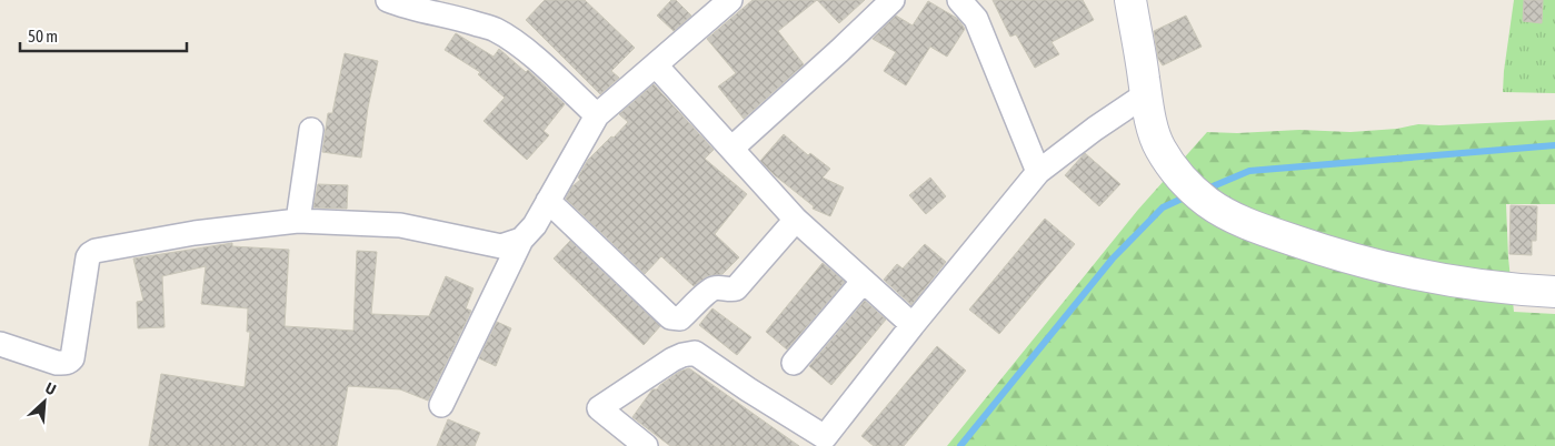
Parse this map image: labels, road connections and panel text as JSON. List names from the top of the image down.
{
  "scale_bar": "50 m",
  "north": "top right"
}
